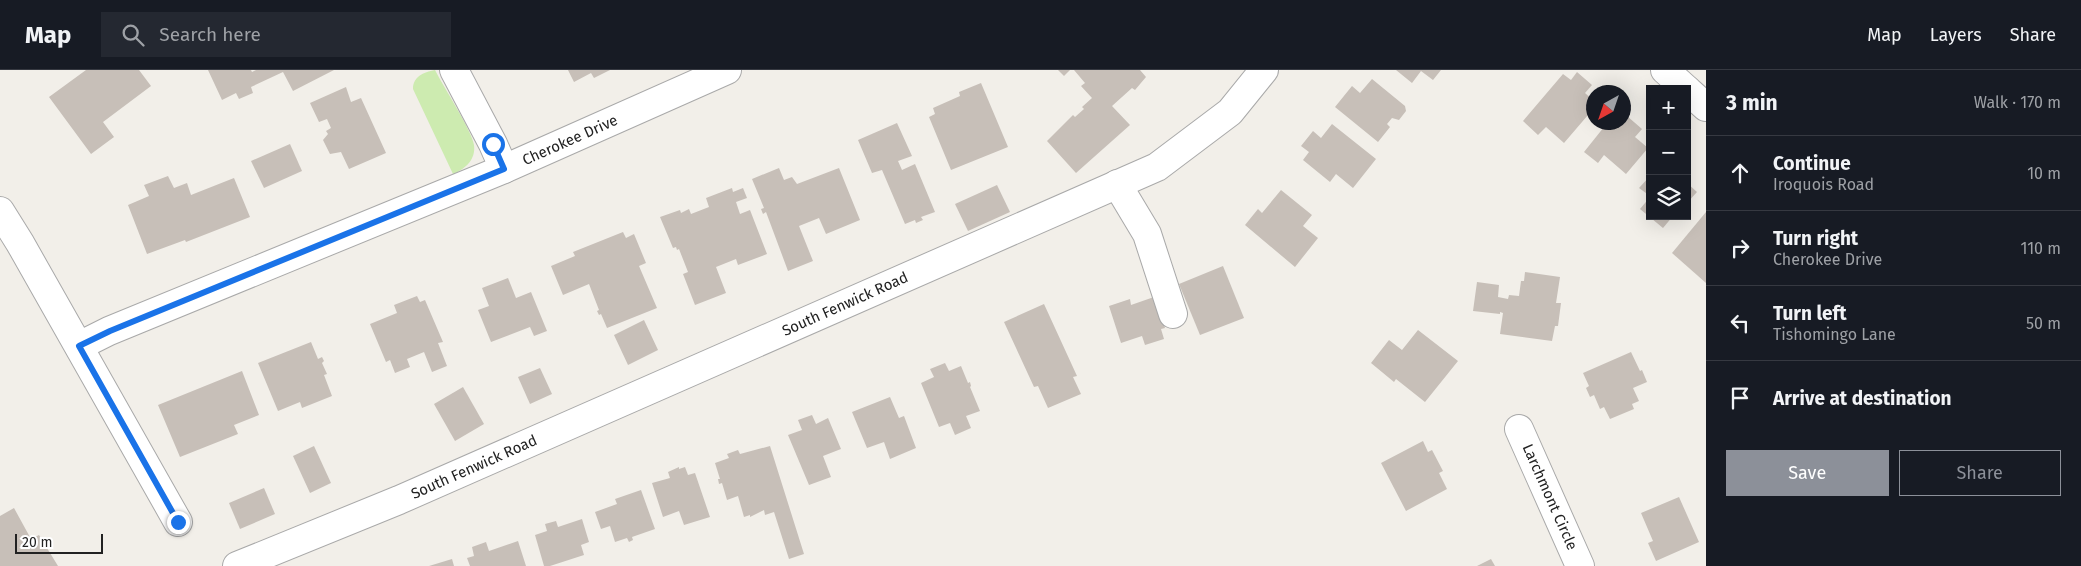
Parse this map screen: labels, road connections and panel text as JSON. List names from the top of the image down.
{
  "streets": {
    "street": ["Cherokee Drive", "South Fenwick Road", "Larchmont Circle"]
  },
  "scale_bar": "20 m",
  "north": "bottom left",
  "page": {
    "header": "Map",
    "search": "Search here",
    "nav": ["Map", "Layers", "Share"],
    "heading": ["3 min", "Walk · 170 m"],
    "map_buttons": ["+", "−"],
    "list": [
      ["Continue", "Iroquois Road", "10 m"],
      ["Turn right", "Cherokee Drive", "110 m"],
      ["Turn left", "Tishomingo Lane", "50 m"],
      "Arrive at destination"
    ],
    "buttons": ["Save", "Share"],
    "scale": "20 m"
  }
}
